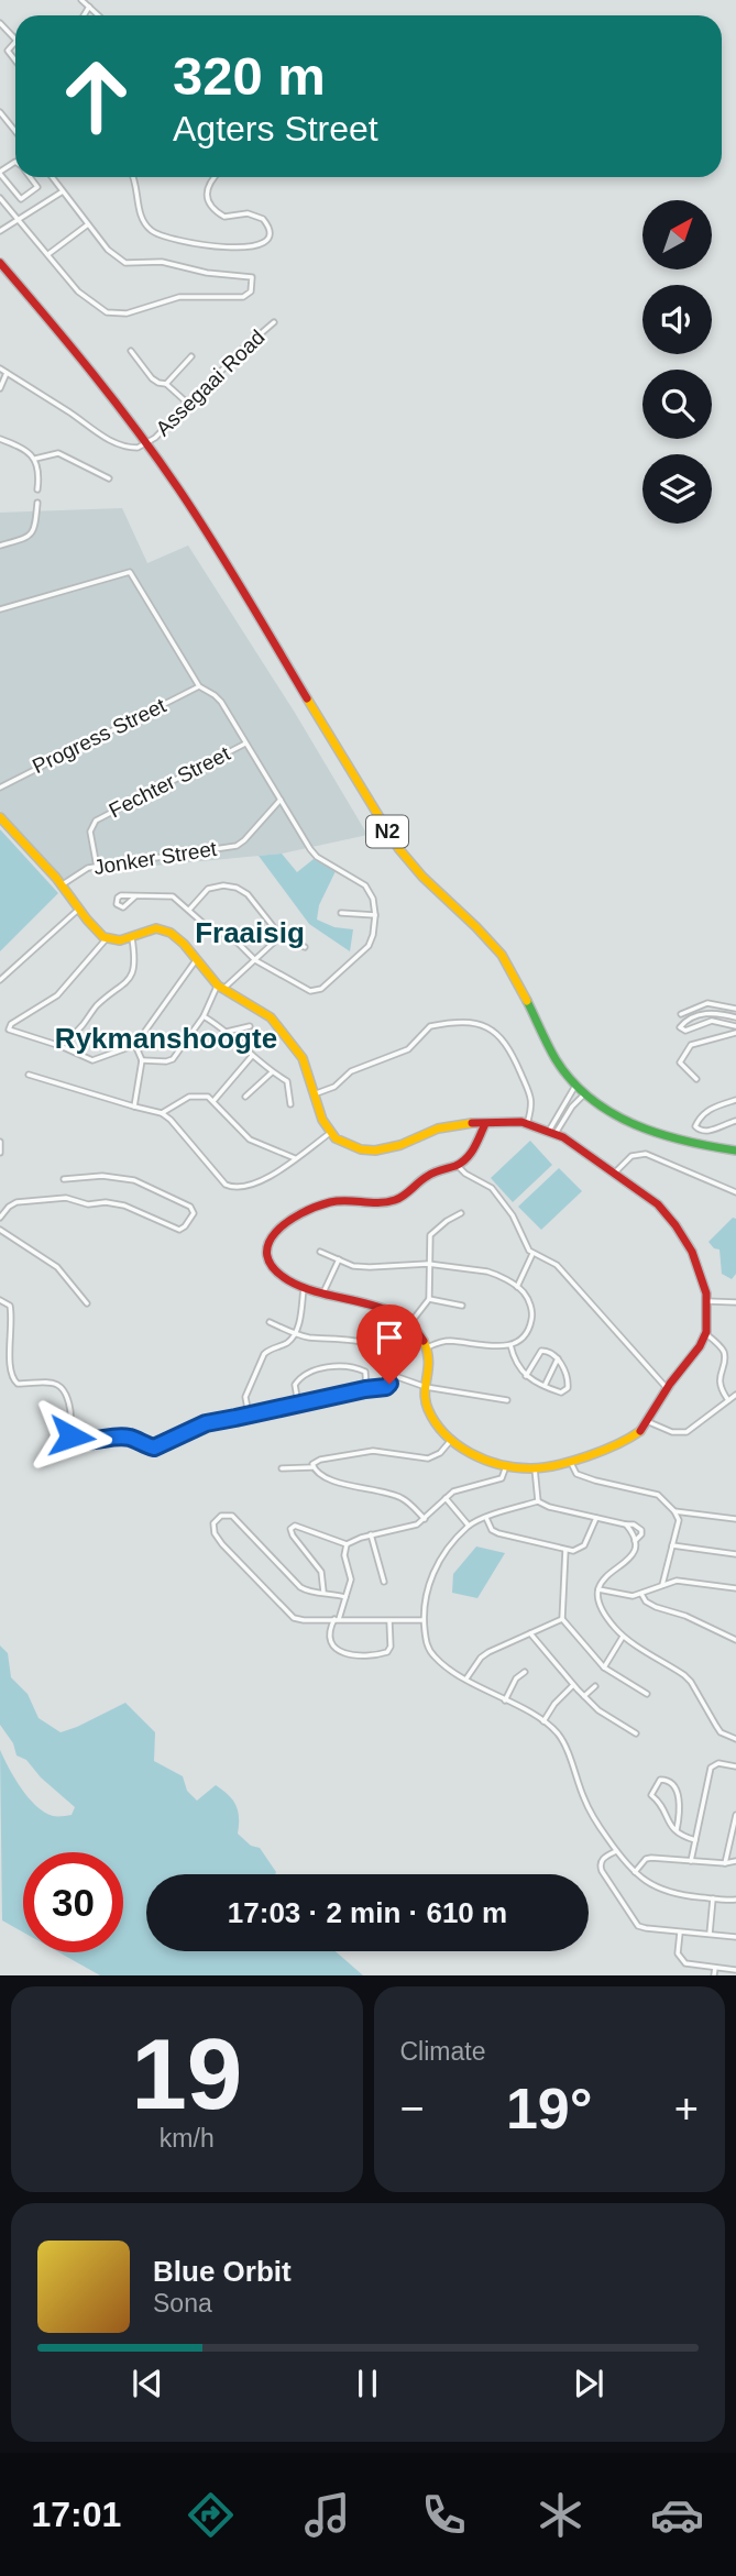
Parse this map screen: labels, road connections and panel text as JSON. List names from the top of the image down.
{
  "streets": {
    "main road": ["N2"],
    "street": [
      "Assegaai Road",
      "Progress Street",
      "Fechter Street",
      "Jonker Street"
    ]
  },
  "crossings": [
    ["Assegaai Road", "N2"],
    ["Fechter Street", "Jonker Street"]
  ],
  "districts": ["Fraaisig", "Rykmanshoogte"],
  "north": "top right",
  "page": {
    "turn": ["320 m", "Agters Street"],
    "limit": "30",
    "trip": "17:03 · 2 min · 610 m",
    "tile": [
      ["19", "km/h"],
      "Climate"
    ],
    "heat": ["−", "19°", "+"],
    "song": ["Blue Orbit", "Sona"],
    "tabs": "17:01"
  }
}
